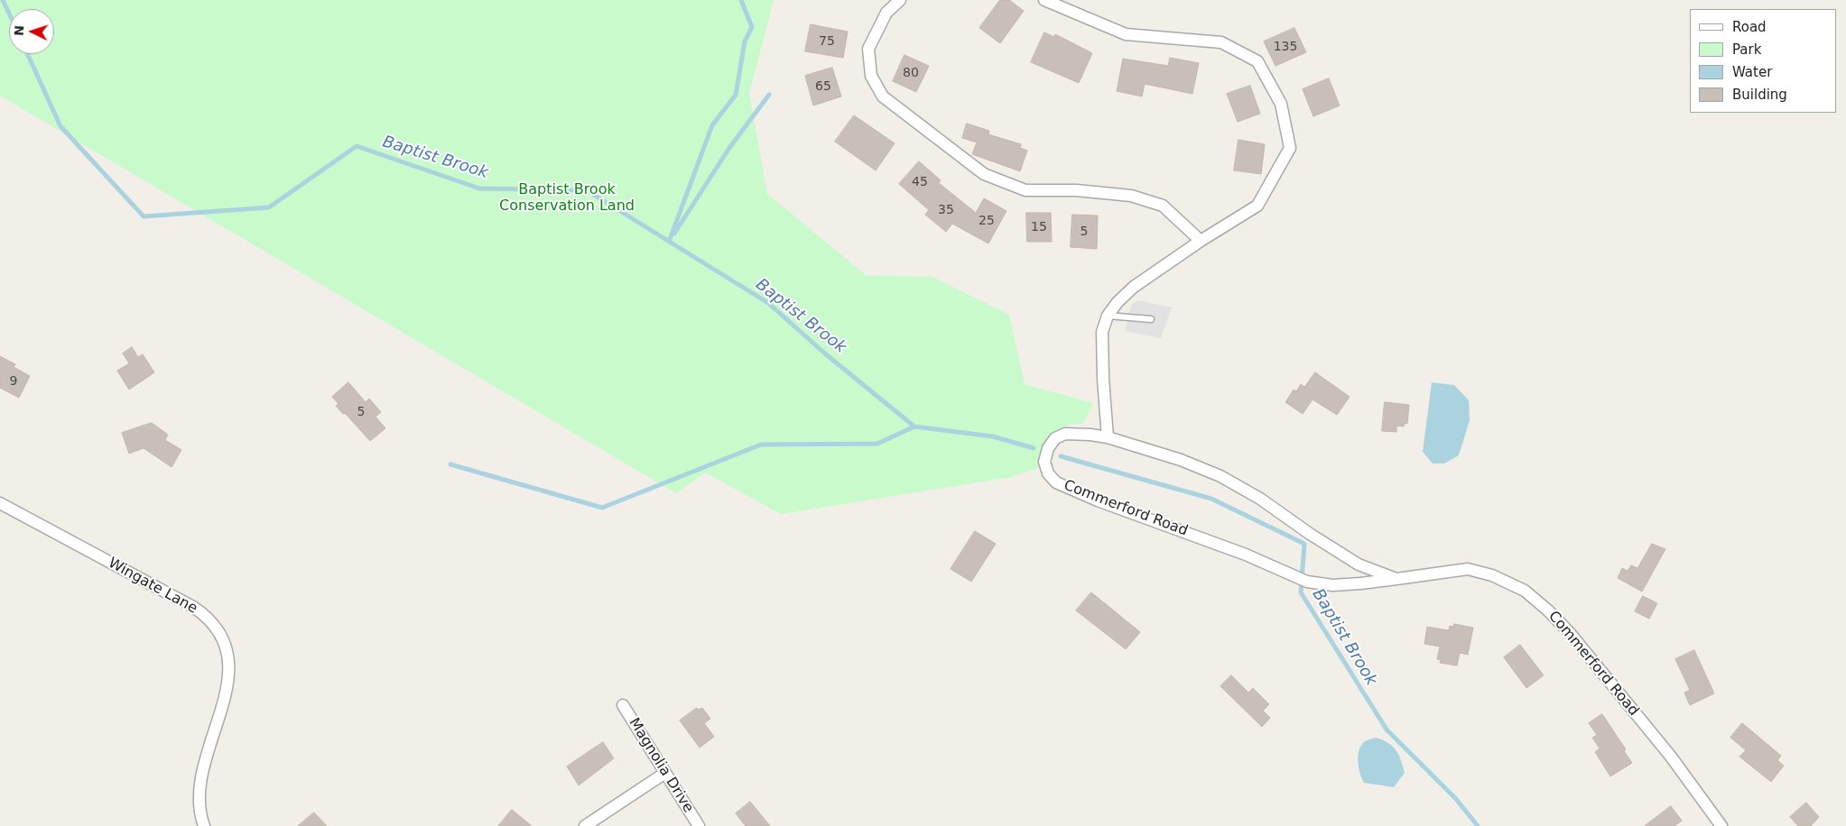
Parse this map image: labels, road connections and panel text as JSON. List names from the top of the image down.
{
  "streets": {
    "street": ["Commerford Road", "Wingate Lane", "Magnolia Drive"]
  },
  "water": ["Baptist Brook"],
  "parks": ["Baptist Brook Conservation Land"],
  "house_numbers": [
    "75",
    "135",
    "80",
    "65",
    "45",
    "35",
    "25",
    "15",
    "5",
    "9",
    "5"
  ],
  "legend": [
    "Road",
    "Park",
    "Water",
    "Building"
  ],
  "north": "left"
}
